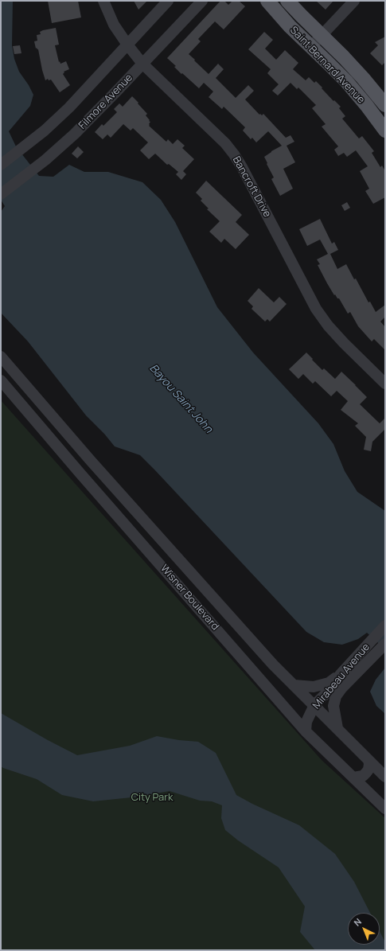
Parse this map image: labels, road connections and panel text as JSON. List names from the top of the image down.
{
  "streets": {
    "main road": ["Saint Bernard Avenue"],
    "street": [
      "Filmore Avenue",
      "Bancroft Drive",
      "Wisner Boulevard",
      "Mirabeau Avenue"
    ]
  },
  "crossings": [
    ["Filmore Avenue", "Bancroft Drive"],
    ["Wisner Boulevard", "Mirabeau Avenue"]
  ],
  "water": ["Bayou Saint John"],
  "parks": ["City Park"],
  "north": "top left"
}
